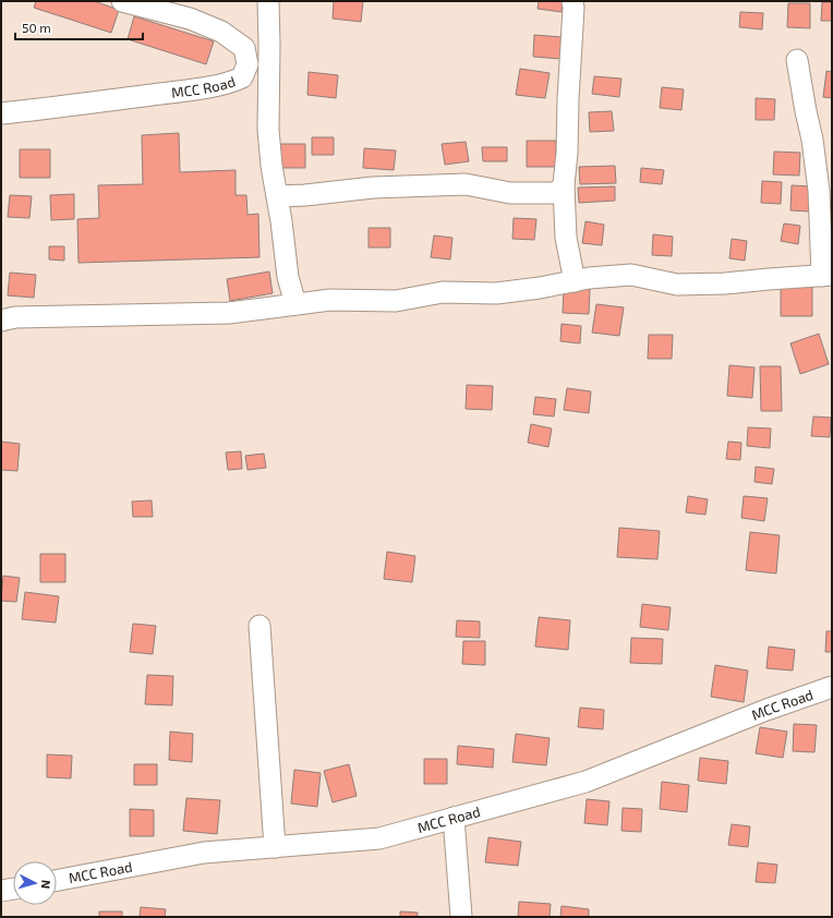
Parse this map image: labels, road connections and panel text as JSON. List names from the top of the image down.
{
  "streets": {
    "street": ["MCC Road"]
  },
  "scale_bar": "50 m",
  "north": "right"
}
